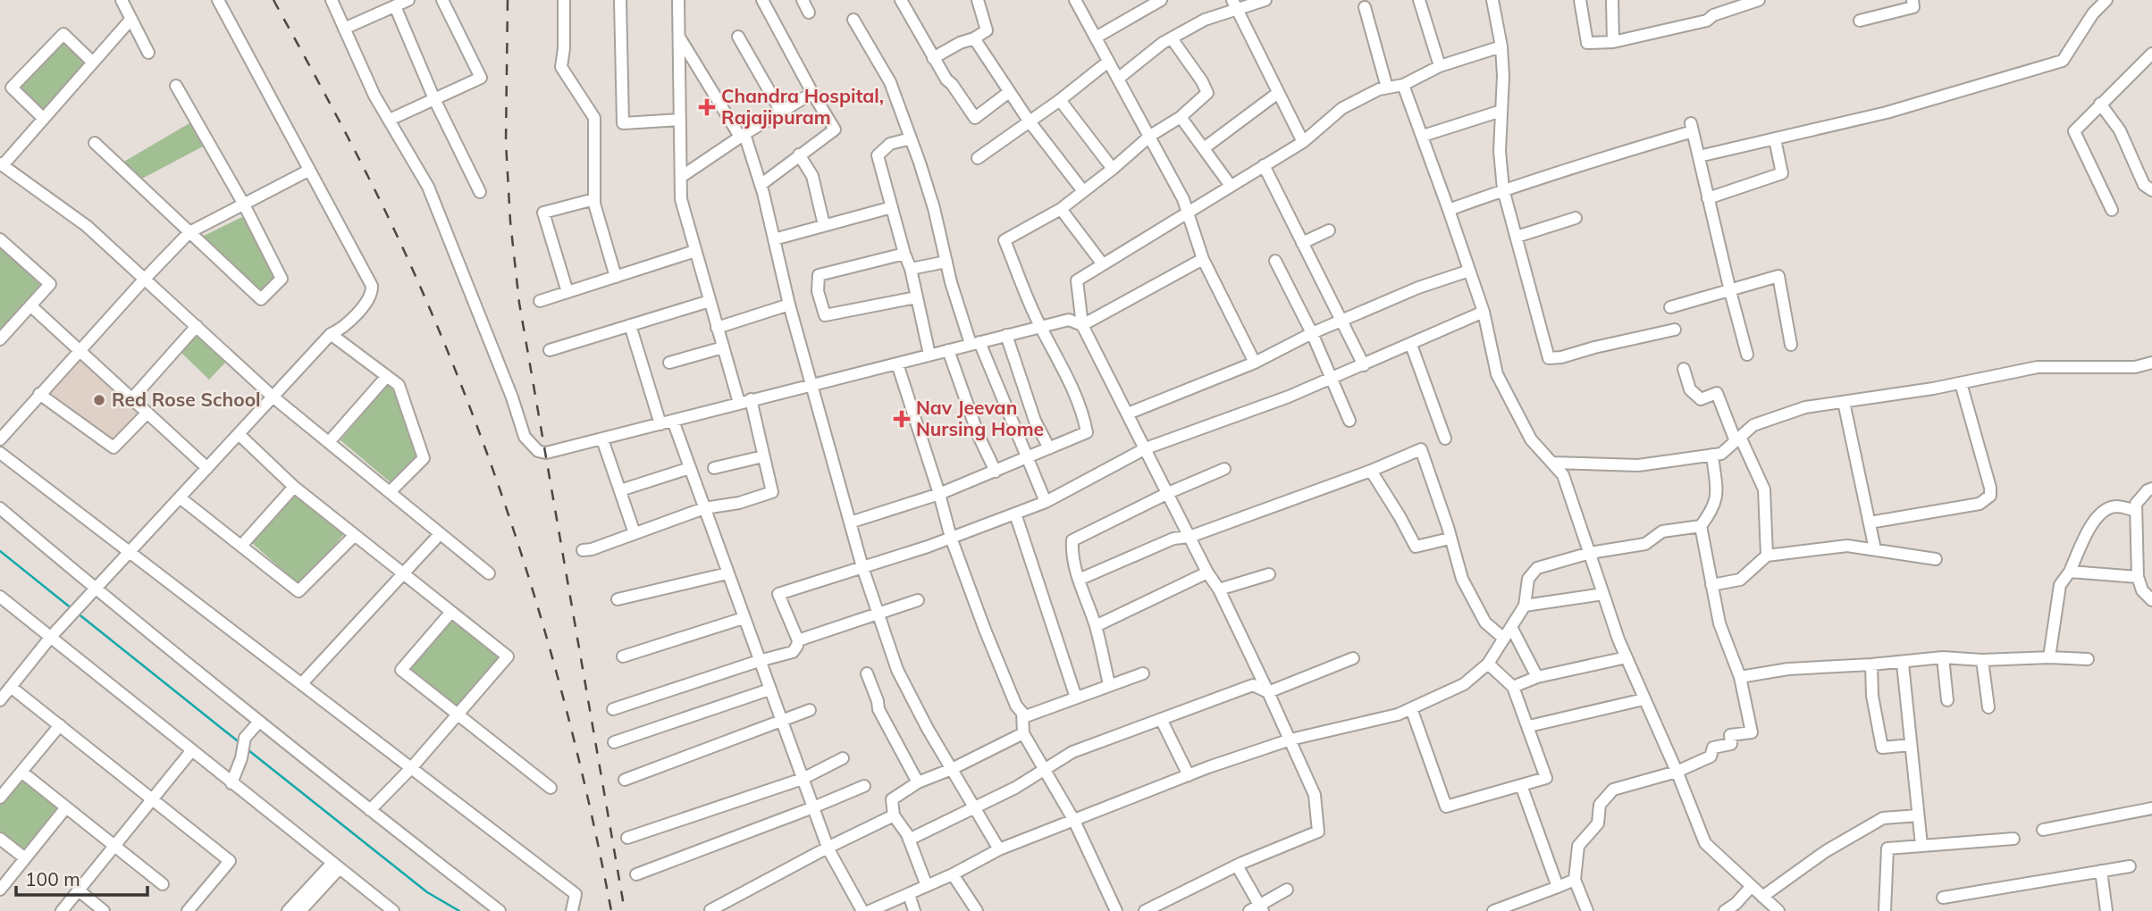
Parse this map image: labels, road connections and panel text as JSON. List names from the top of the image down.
{
  "places": {
    "health": ["Chandra Hospital, Rajajipuram", "Nav Jeevan Nursing Home"],
    "other": ["Red Rose School"]
  },
  "scale_bar": "100 m"
}
